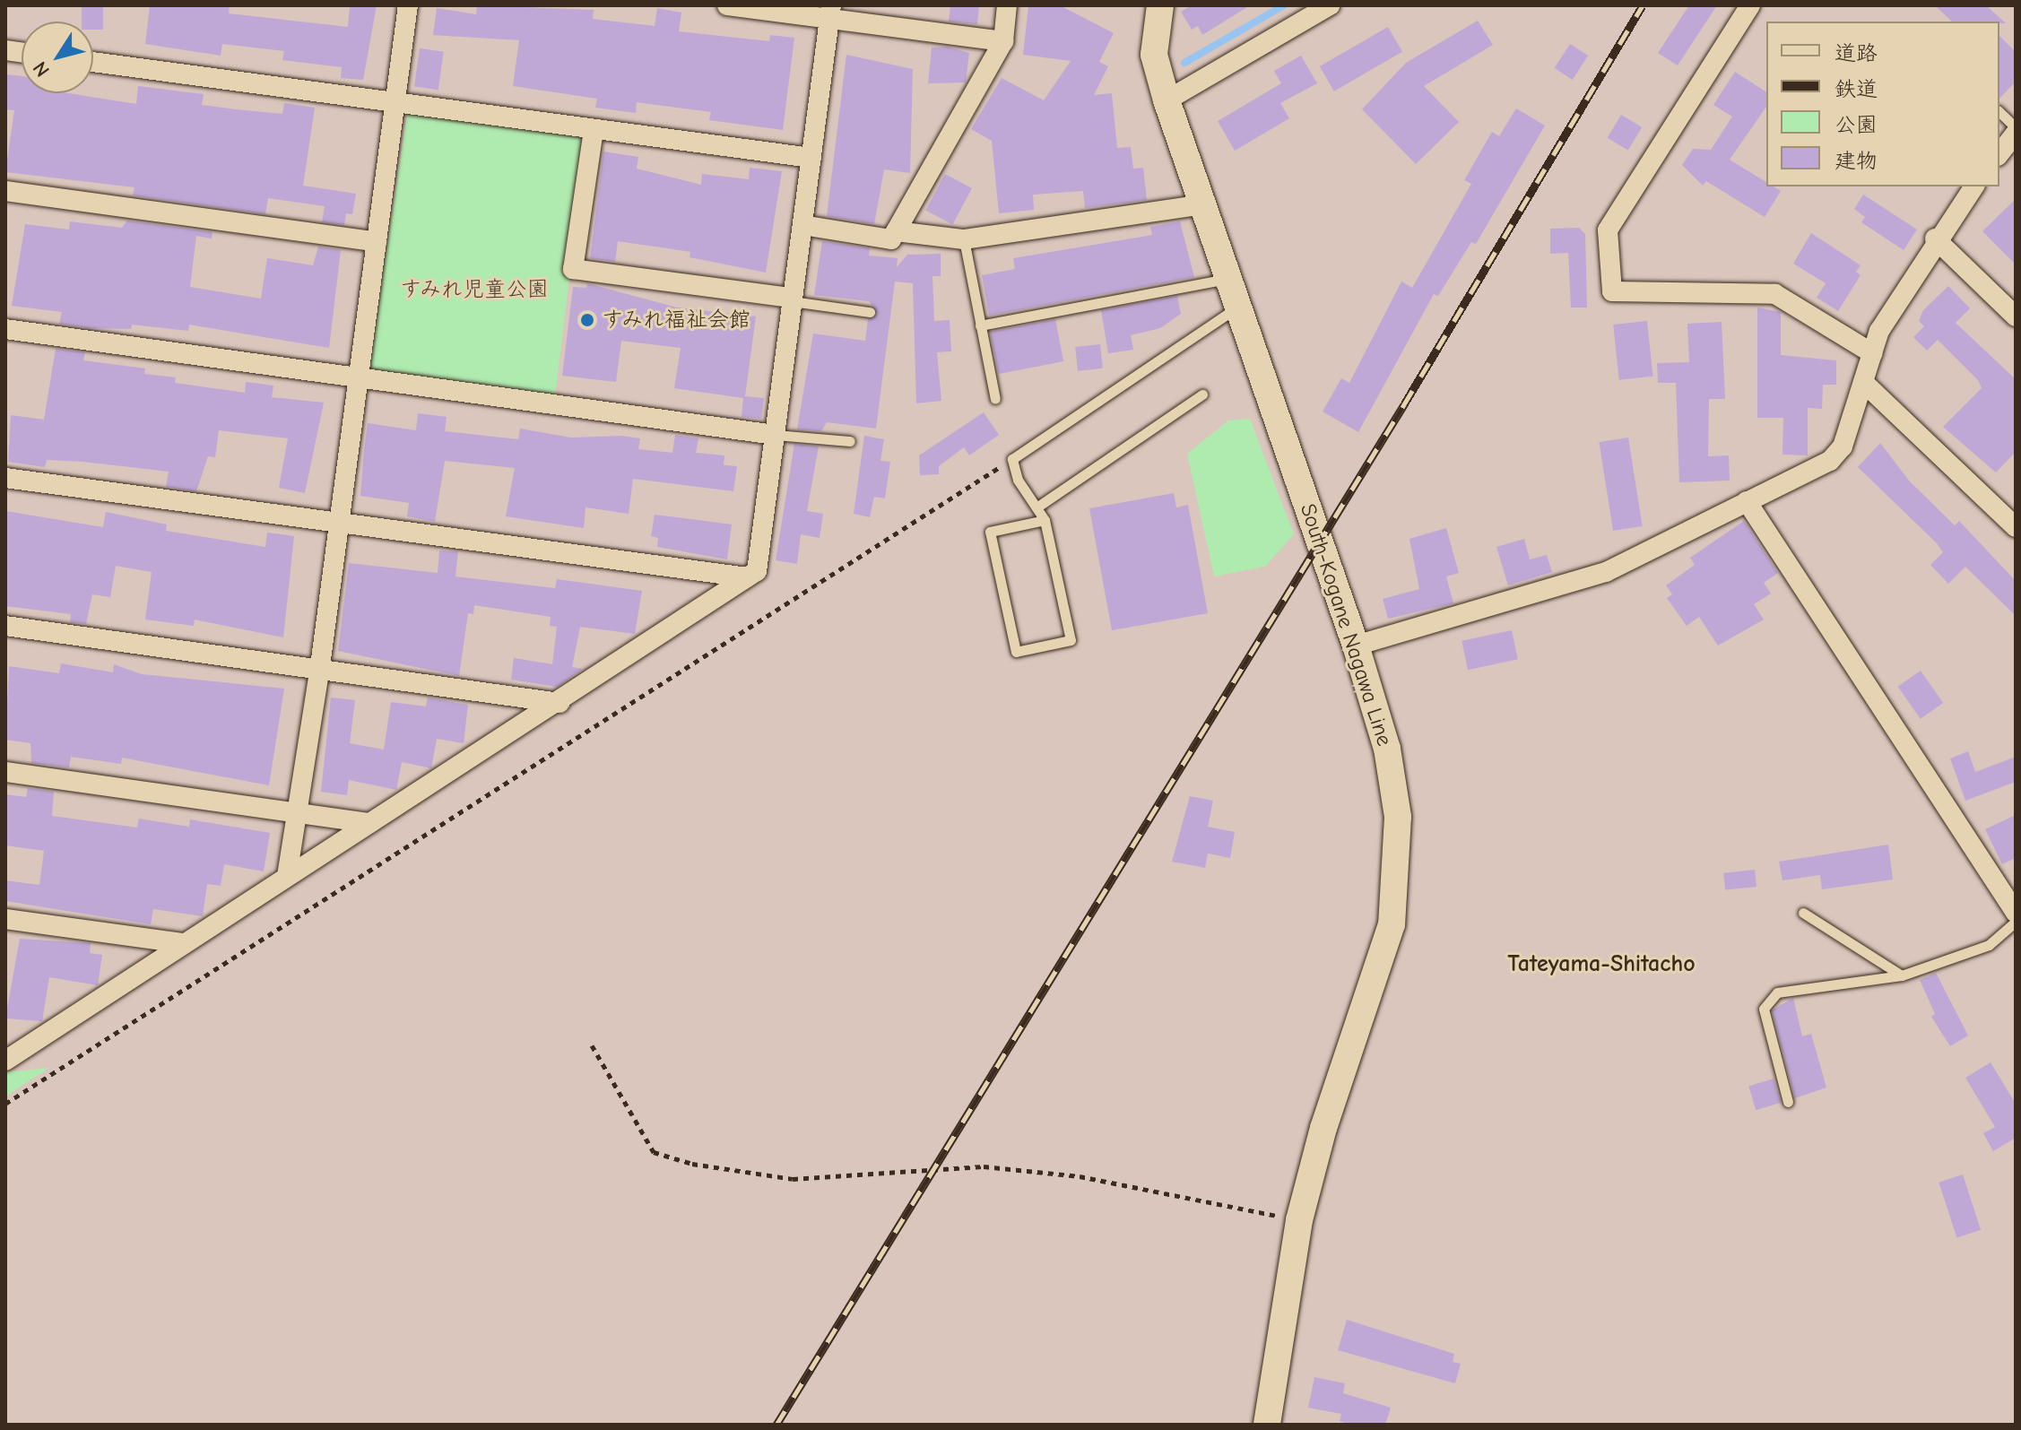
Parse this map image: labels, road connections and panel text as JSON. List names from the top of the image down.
{
  "streets": {
    "main road": ["South-Kogane Nagawa Line"]
  },
  "districts": ["Tateyama-Shitacho"],
  "parks": ["すみれ児童公園"],
  "places": ["すみれ福祉会館"],
  "legend": [
    "道路",
    "鉄道",
    "公園",
    "建物"
  ],
  "north": "bottom left"
}
